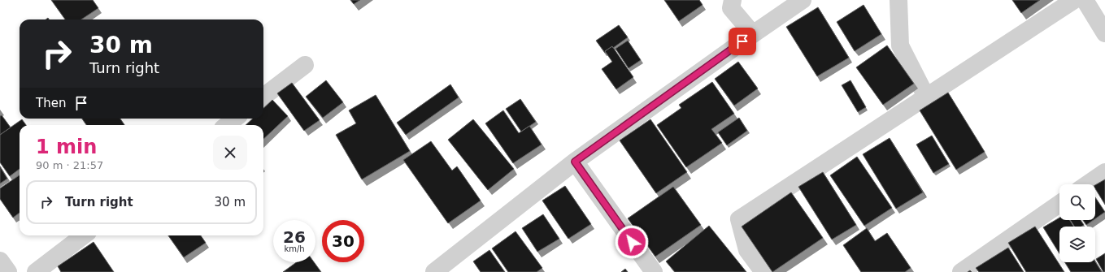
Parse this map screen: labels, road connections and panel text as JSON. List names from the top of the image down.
{
  "page": {
    "turn": ["30 m", "Turn right"],
    "then": "Then",
    "heading": ["1 min", "90 m · 21:57"],
    "list": [
      {
        "name": "Turn right",
        "value": "30 m"
      }
    ],
    "speed": "26 km/h",
    "limit": "30"
  }
}
